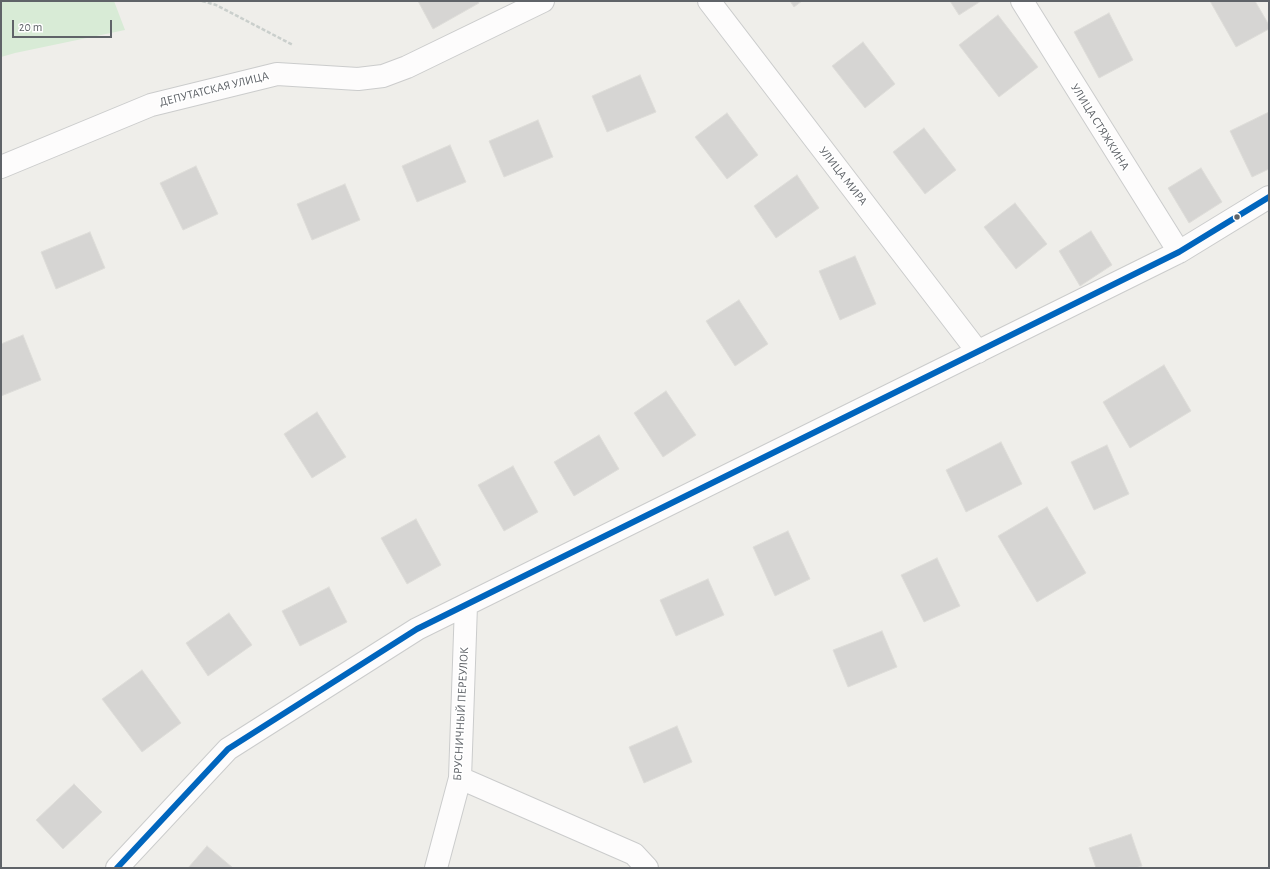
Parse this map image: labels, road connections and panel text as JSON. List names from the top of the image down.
{
  "streets": {
    "street": [
      "ДЕПУТАТСКАЯ УЛИЦА",
      "УЛИЦА СТЯЖКИНА",
      "УЛИЦА МИРА",
      "БРУСНИЧНЫЙ ПЕРЕУЛОК"
    ]
  },
  "scale_bar": "20 m"
}
